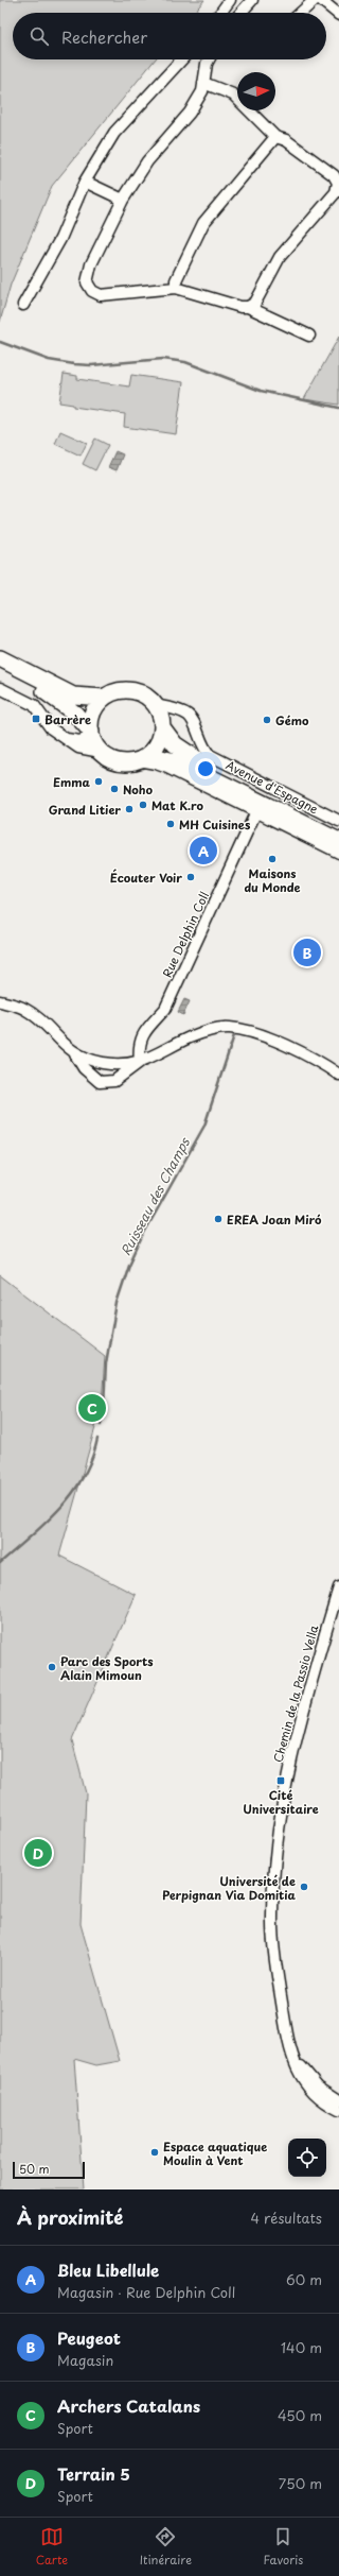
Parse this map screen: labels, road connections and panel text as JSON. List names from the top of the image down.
{
  "streets": {
    "main road": ["Avenue d'Espagne"],
    "street": ["Rue Delphin Coll", "Chemin de la Passio Vella"]
  },
  "water": ["Ruisseau des Champs"],
  "places": {
    "transit": ["Barrère", "Cité Universitaire"],
    "other": [
      "Gémo",
      "Emma",
      "Noho",
      "Mat K.ro",
      "Grand Litier",
      "MH Cuisines",
      "Maisons du Monde",
      "Écouter Voir",
      "EREA Joan Miró",
      "Parc des Sports Alain Mimoun",
      "Université de Perpignan Via Domitia",
      "Espace aquatique Moulin à Vent"
    ]
  },
  "scale_bar": "50 m",
  "north": "right",
  "page": {
    "search": "Rechercher",
    "pins": [
      "A",
      "B",
      "C",
      "D"
    ],
    "scale": "50 m",
    "heading": ["À proximité", "4 résultats"],
    "list": [
      {
        "mark": "A",
        "name": "Bleu Libellule",
        "note": "Magasin · Rue Delphin Coll",
        "value": "60 m"
      },
      {
        "mark": "B",
        "name": "Peugeot",
        "note": "Magasin",
        "value": "140 m"
      },
      {
        "mark": "C",
        "name": "Archers Catalans",
        "note": "Sport",
        "value": "450 m"
      },
      {
        "mark": "D",
        "name": "Terrain 5",
        "note": "Sport",
        "value": "750 m"
      }
    ],
    "nav": ["Carte", "Itinéraire", "Favoris"]
  }
}
